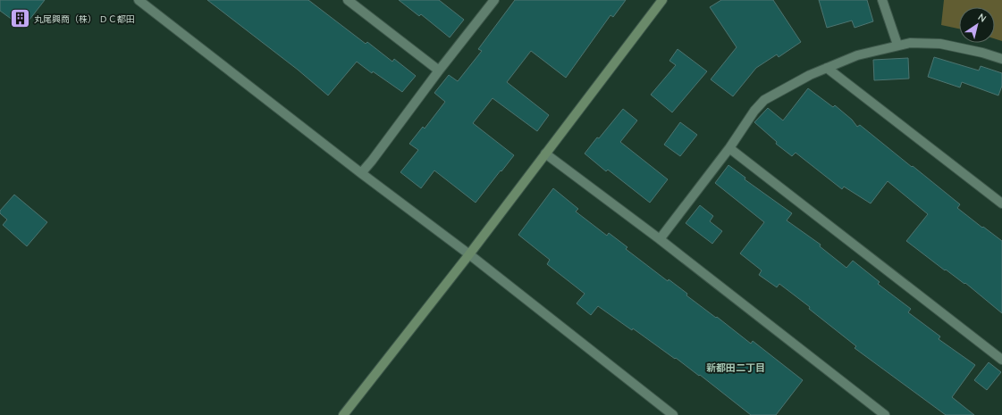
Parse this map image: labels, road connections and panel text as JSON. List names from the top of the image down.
{
  "districts": ["新都田二丁目"],
  "places": {
    "building": ["丸尾興商（株） ＤＣ都田"]
  },
  "north": "top right"
}
